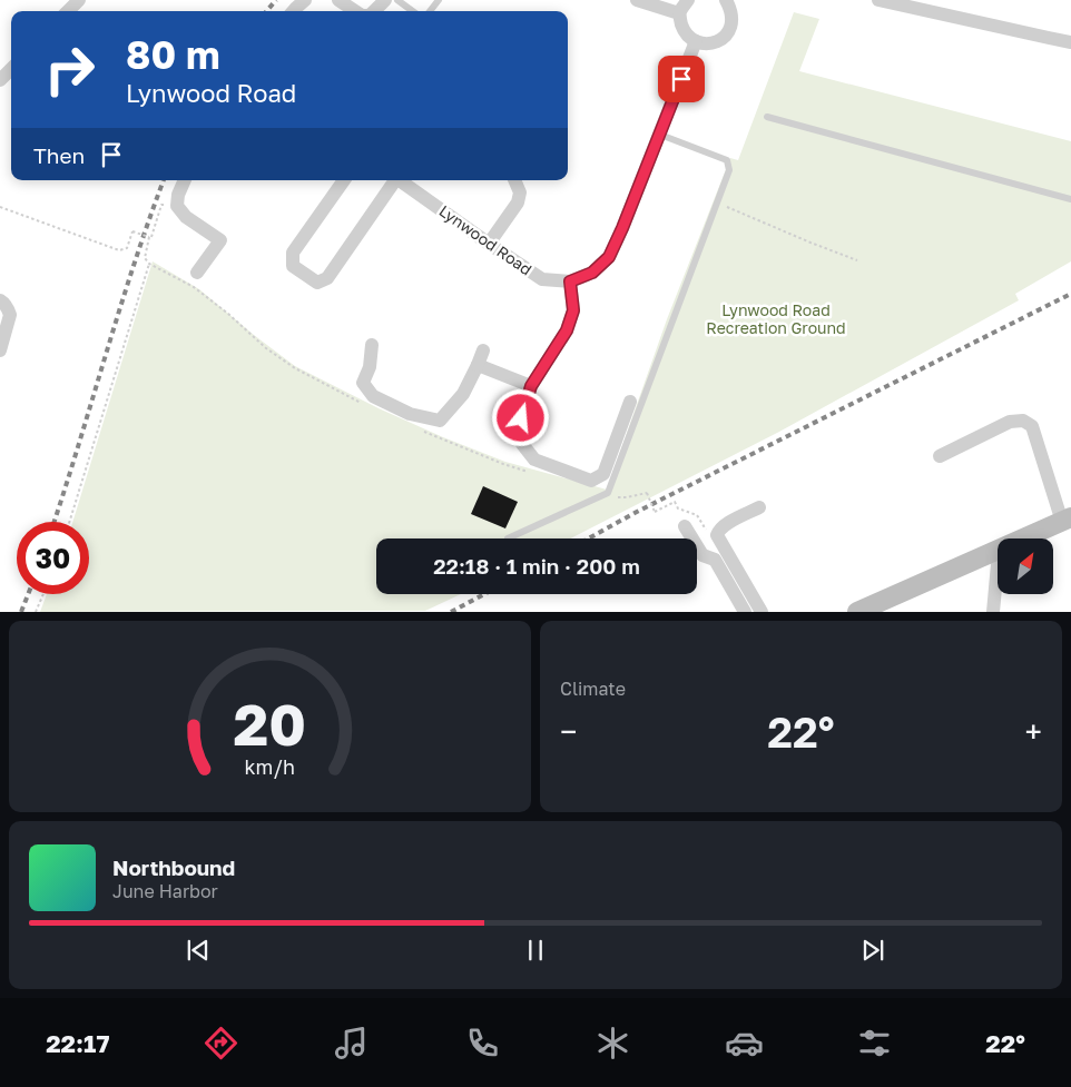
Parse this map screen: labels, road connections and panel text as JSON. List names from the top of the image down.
{
  "streets": {
    "street": ["Lynwood Road"]
  },
  "parks": ["Lynwood Road Recreation Ground"],
  "north": "top right",
  "page": {
    "turn": ["80 m", "Lynwood Road"],
    "then": "Then",
    "limit": "30",
    "trip": "22:18 · 1 min · 200 m",
    "tile": "Climate",
    "heat": ["−", "22°", "+"],
    "song": ["Northbound", "June Harbor"],
    "tabs": ["22:17", "22°"],
    "gauge": ["20", "km/h"]
  }
}
